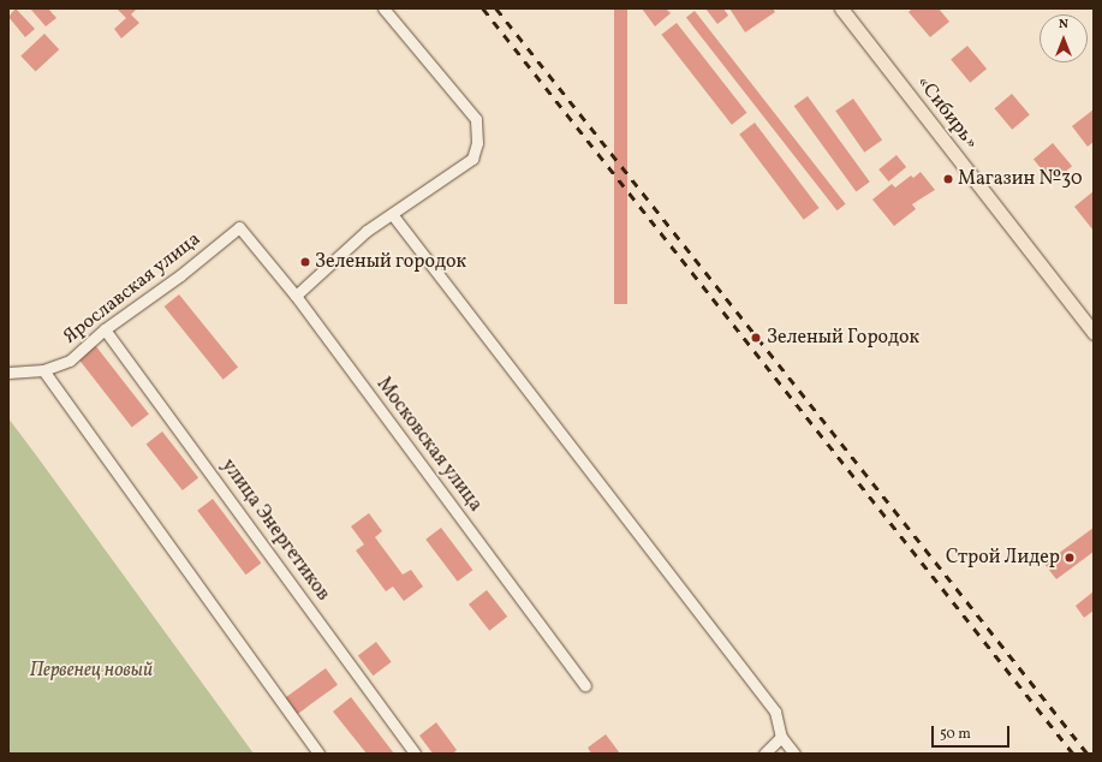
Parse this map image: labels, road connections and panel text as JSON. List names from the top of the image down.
{
  "streets": {
    "main road": ["«Сибирь»"],
    "street": ["Ярославская улица", "Московская улица", "улица Энергетиков"]
  },
  "crossings": [
    ["Ярославская улица", "Московская улица"],
    ["Ярославская улица", "улица Энергетиков"]
  ],
  "parks": ["Первенец новый"],
  "places": [
    "Магазин №30",
    "Зеленый городок",
    "Зеленый Городок",
    "Строй Лидер"
  ],
  "scale_bar": "50 m",
  "north": "top"
}
